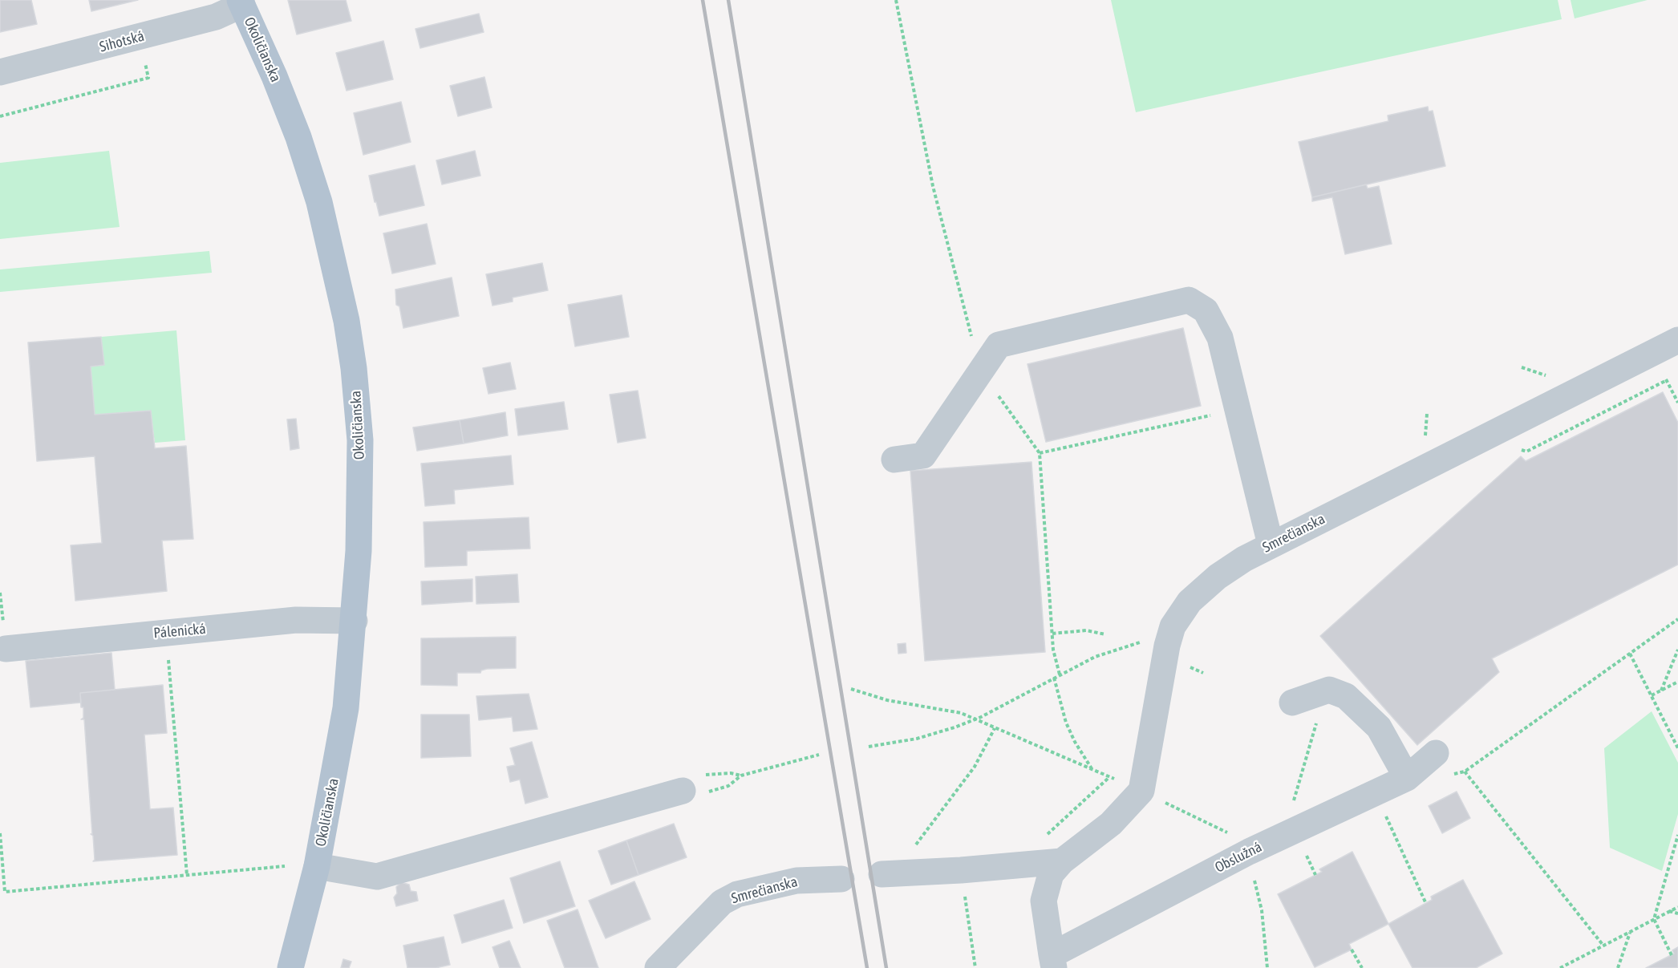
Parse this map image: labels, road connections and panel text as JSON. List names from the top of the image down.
{
  "streets": {
    "main road": ["Okoličianska"],
    "street": [
      "Sihotská",
      "Smrečianska",
      "Pálenická",
      "Obslužná"
    ]
  },
  "crossings": [
    ["Sihotská", "Okoličianska"],
    ["Okoličianska", "Pálenická"]
  ]
}
